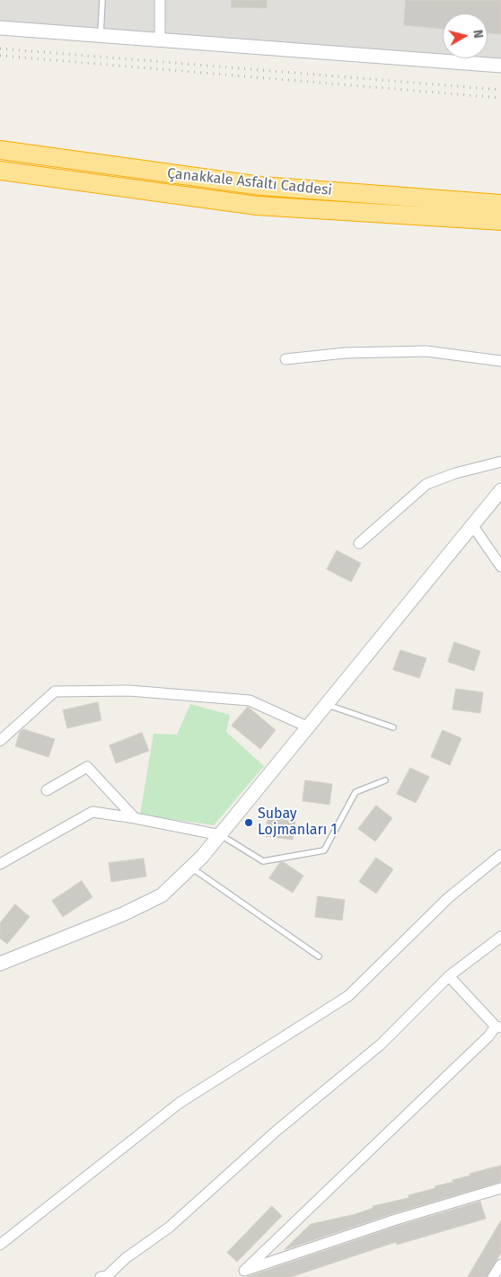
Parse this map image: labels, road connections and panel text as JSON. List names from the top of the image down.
{
  "streets": {
    "highway": ["Çanakkale Asfaltı Caddesi"]
  },
  "places": ["Subay Lojmanları 1"],
  "north": "right"
}
